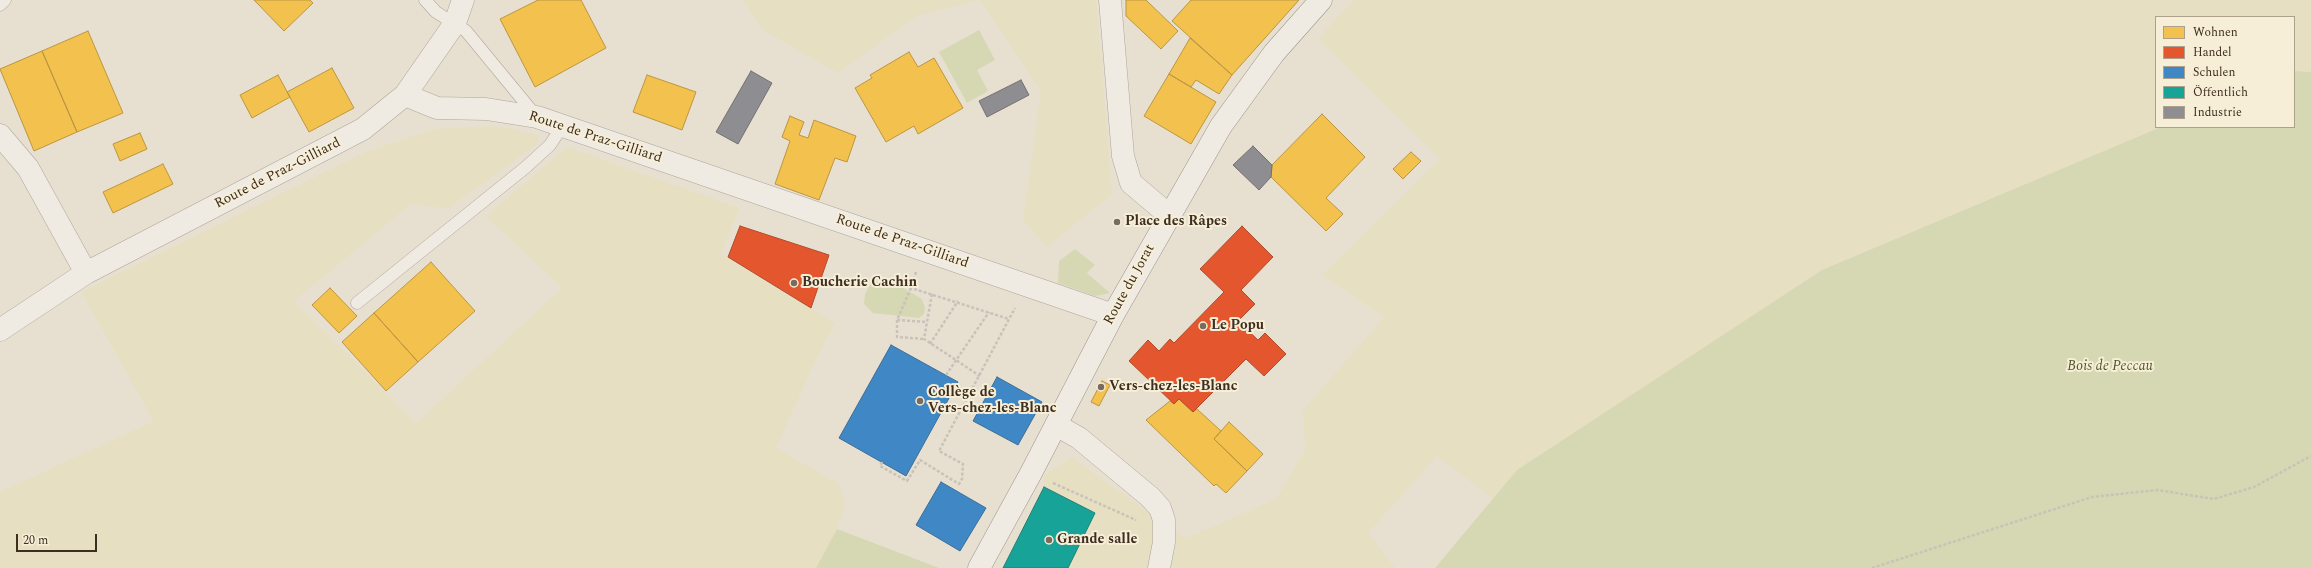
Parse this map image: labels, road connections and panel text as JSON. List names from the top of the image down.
{
  "streets": {
    "street": ["Route de Praz-Gilliard", "Route du Jorat"]
  },
  "crossings": [
    ["Route de Praz-Gilliard", "Route du Jorat"]
  ],
  "parks": ["Bois de Peccau"],
  "places": [
    "Place des Râpes",
    "Boucherie Cachin",
    "Le Popu",
    "Vers-chez-les-Blanc",
    "Collège de Vers-chez-les-Blanc",
    "Grande salle"
  ],
  "legend": [
    "Wohnen",
    "Handel",
    "Schulen",
    "Öffentlich",
    "Industrie"
  ],
  "scale_bar": "20 m"
}
